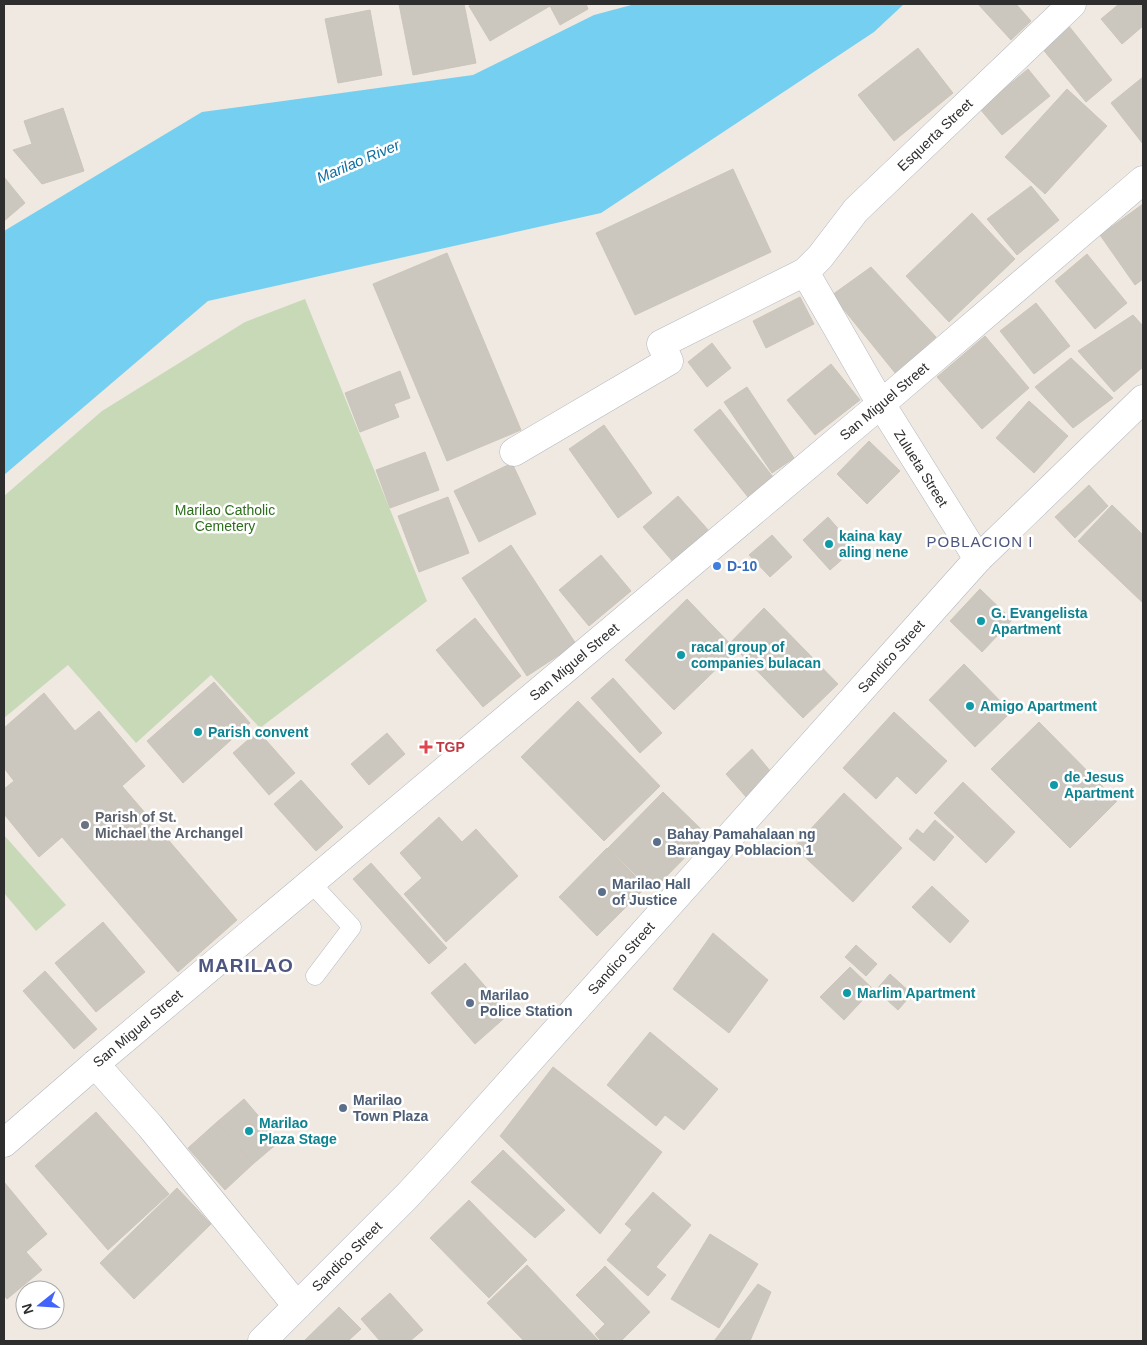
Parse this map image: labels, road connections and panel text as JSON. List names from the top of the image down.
{
  "streets": {
    "street": [
      "Esquerta Street",
      "San Miguel Street",
      "Zulueta Street",
      "Sandico Street"
    ]
  },
  "crossings": [
    ["Esquerta Street", "Zulueta Street"],
    ["San Miguel Street", "Zulueta Street"],
    ["Zulueta Street", "Sandico Street"]
  ],
  "districts": ["POBLACION I", "MARILAO"],
  "water": ["Marilao River"],
  "parks": ["Marilao Catholic Cemetery"],
  "places": {
    "other": [
      "kaina kay aling nene",
      "D-10",
      "G. Evangelista Apartment",
      "racal group of companies bulacan",
      "Amigo Apartment",
      "Parish convent",
      "de Jesus Apartment",
      "Parish of St. Michael the Archangel",
      "Bahay Pamahalaan ng Barangay Poblacion 1",
      "Marilao Hall of Justice",
      "Marlim Apartment",
      "Marilao Police Station",
      "Marilao Town Plaza",
      "Marilao Plaza Stage"
    ],
    "health": ["TGP"]
  },
  "north": "left"
}
